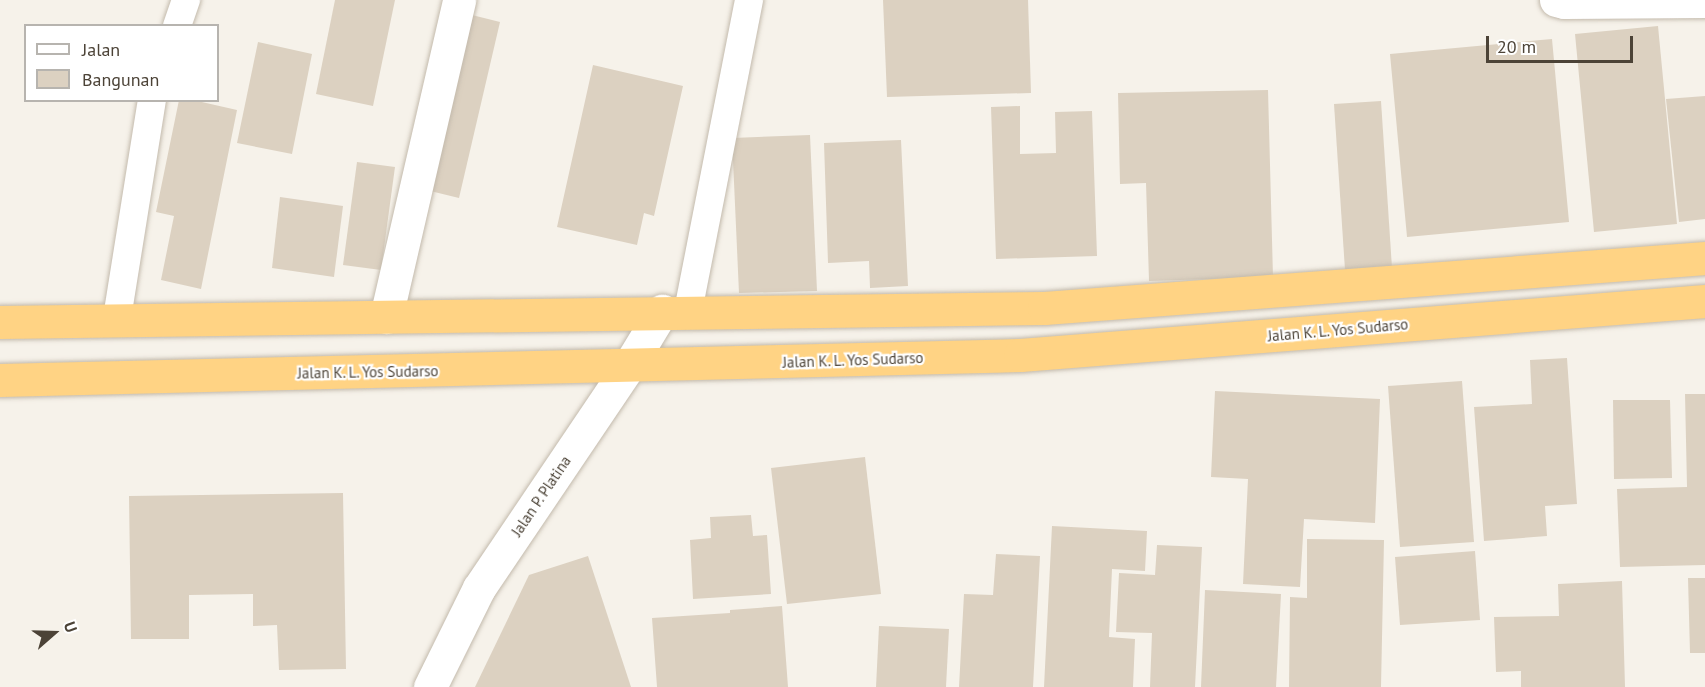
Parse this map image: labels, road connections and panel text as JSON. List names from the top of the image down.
{
  "streets": {
    "highway": ["Jalan K. L. Yos Sudarso"],
    "street": ["Jalan P. Platina"]
  },
  "crossings": [
    ["Jalan K. L. Yos Sudarso", "Jalan P. Platina"]
  ],
  "legend": ["Jalan", "Bangunan"],
  "scale_bar": "20 m",
  "north": "right"
}
